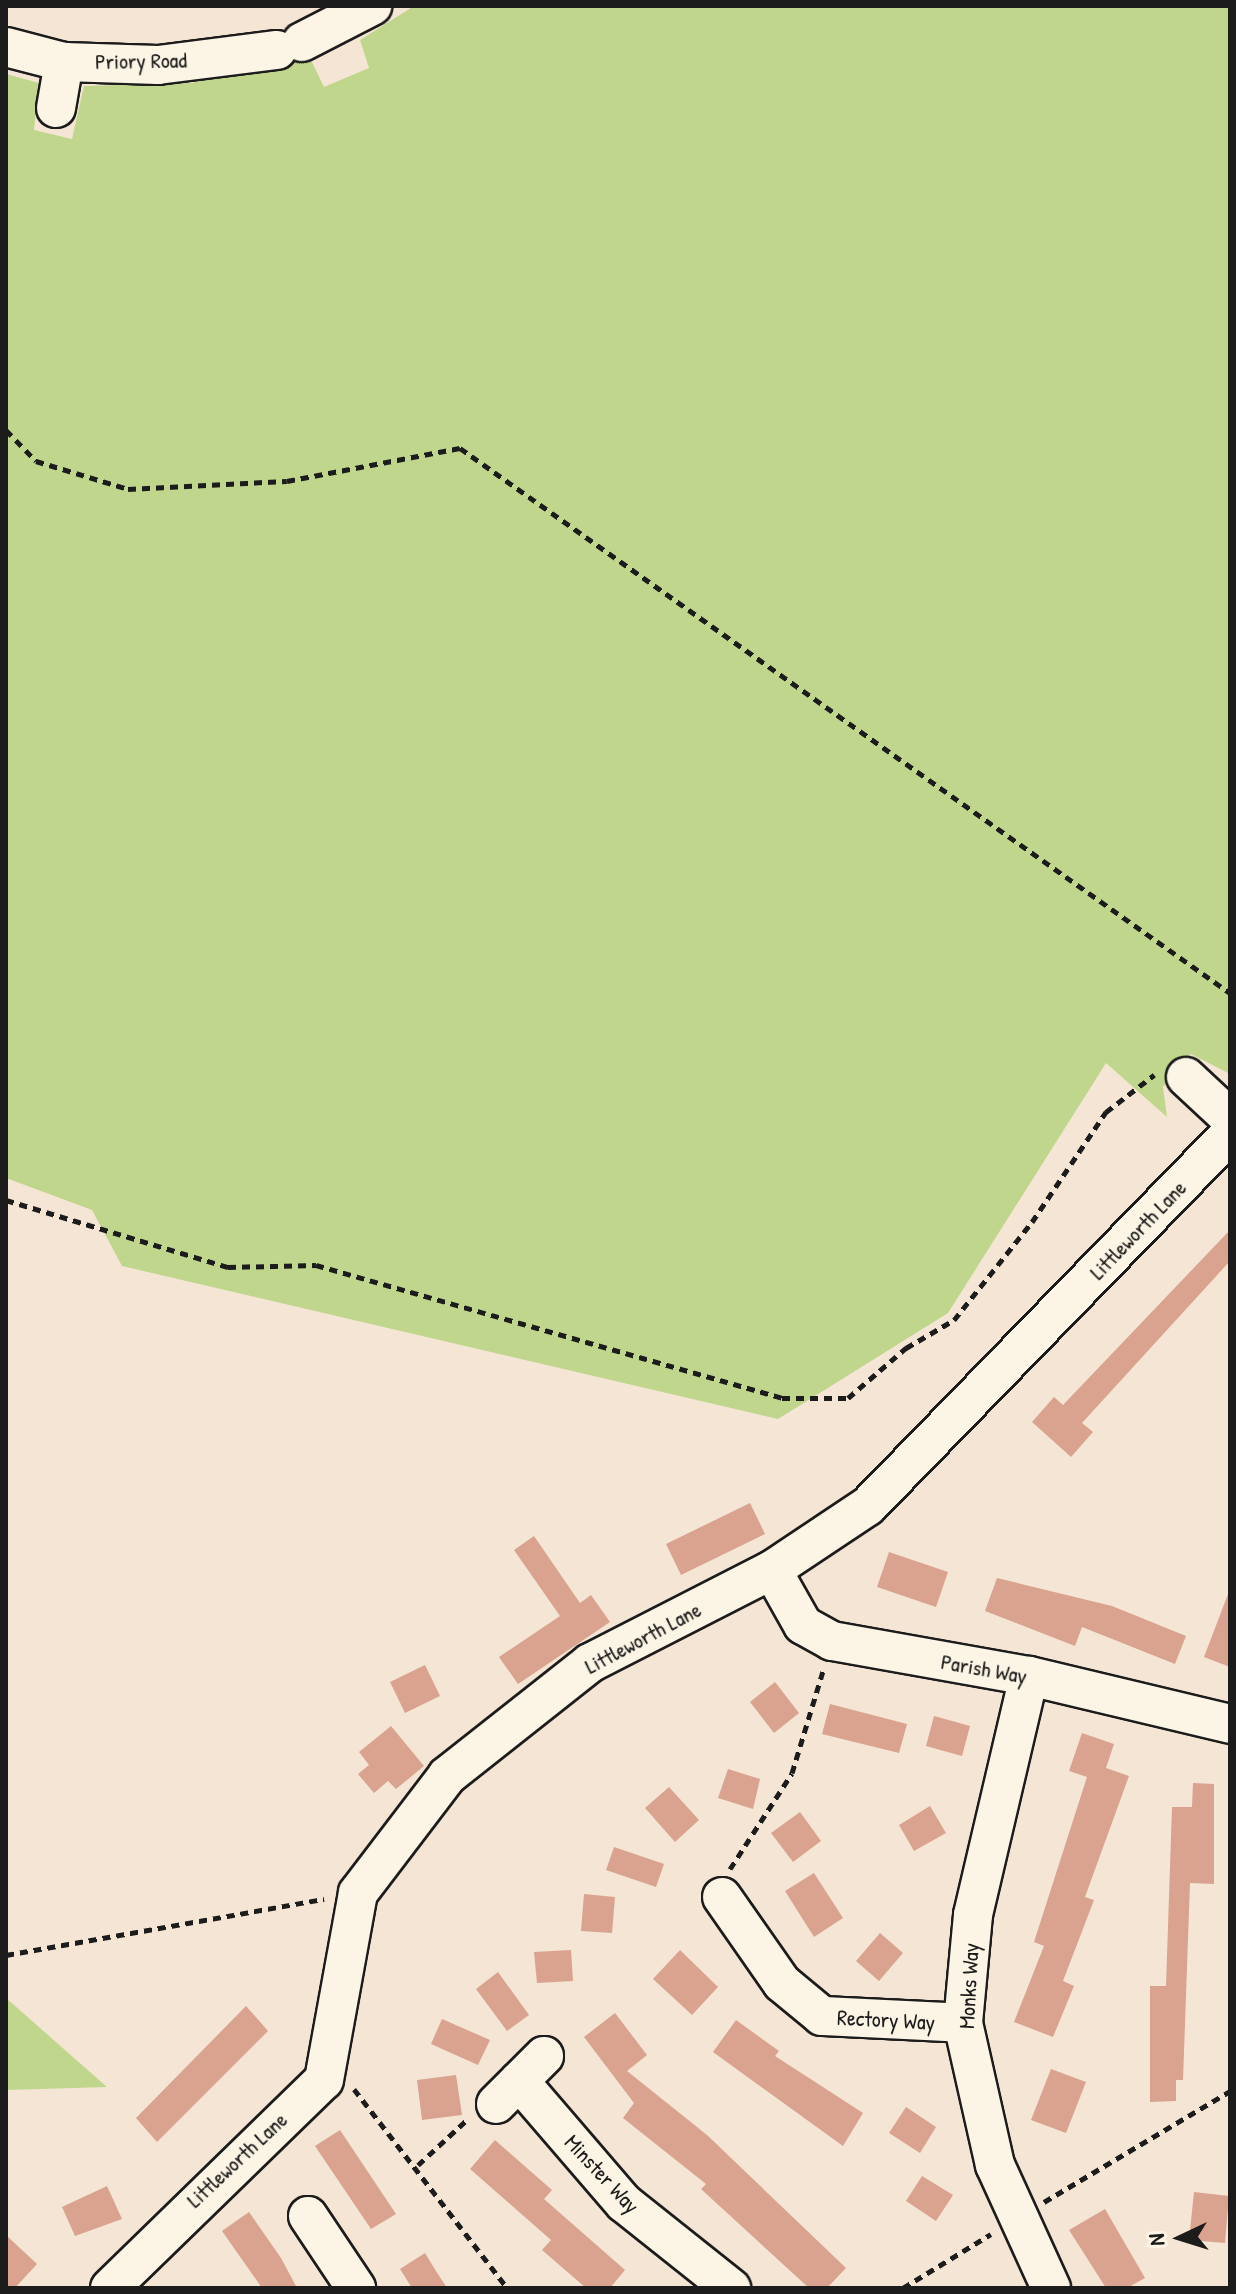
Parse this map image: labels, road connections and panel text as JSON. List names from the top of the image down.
{
  "streets": {
    "street": [
      "Priory Road",
      "Littleworth Lane",
      "Parish Way",
      "Monks Way",
      "Rectory Way",
      "Minster Way"
    ]
  },
  "crossings": [
    ["Littleworth Lane", "Parish Way"],
    ["Parish Way", "Monks Way"],
    ["Monks Way", "Rectory Way"]
  ],
  "north": "left"
}
